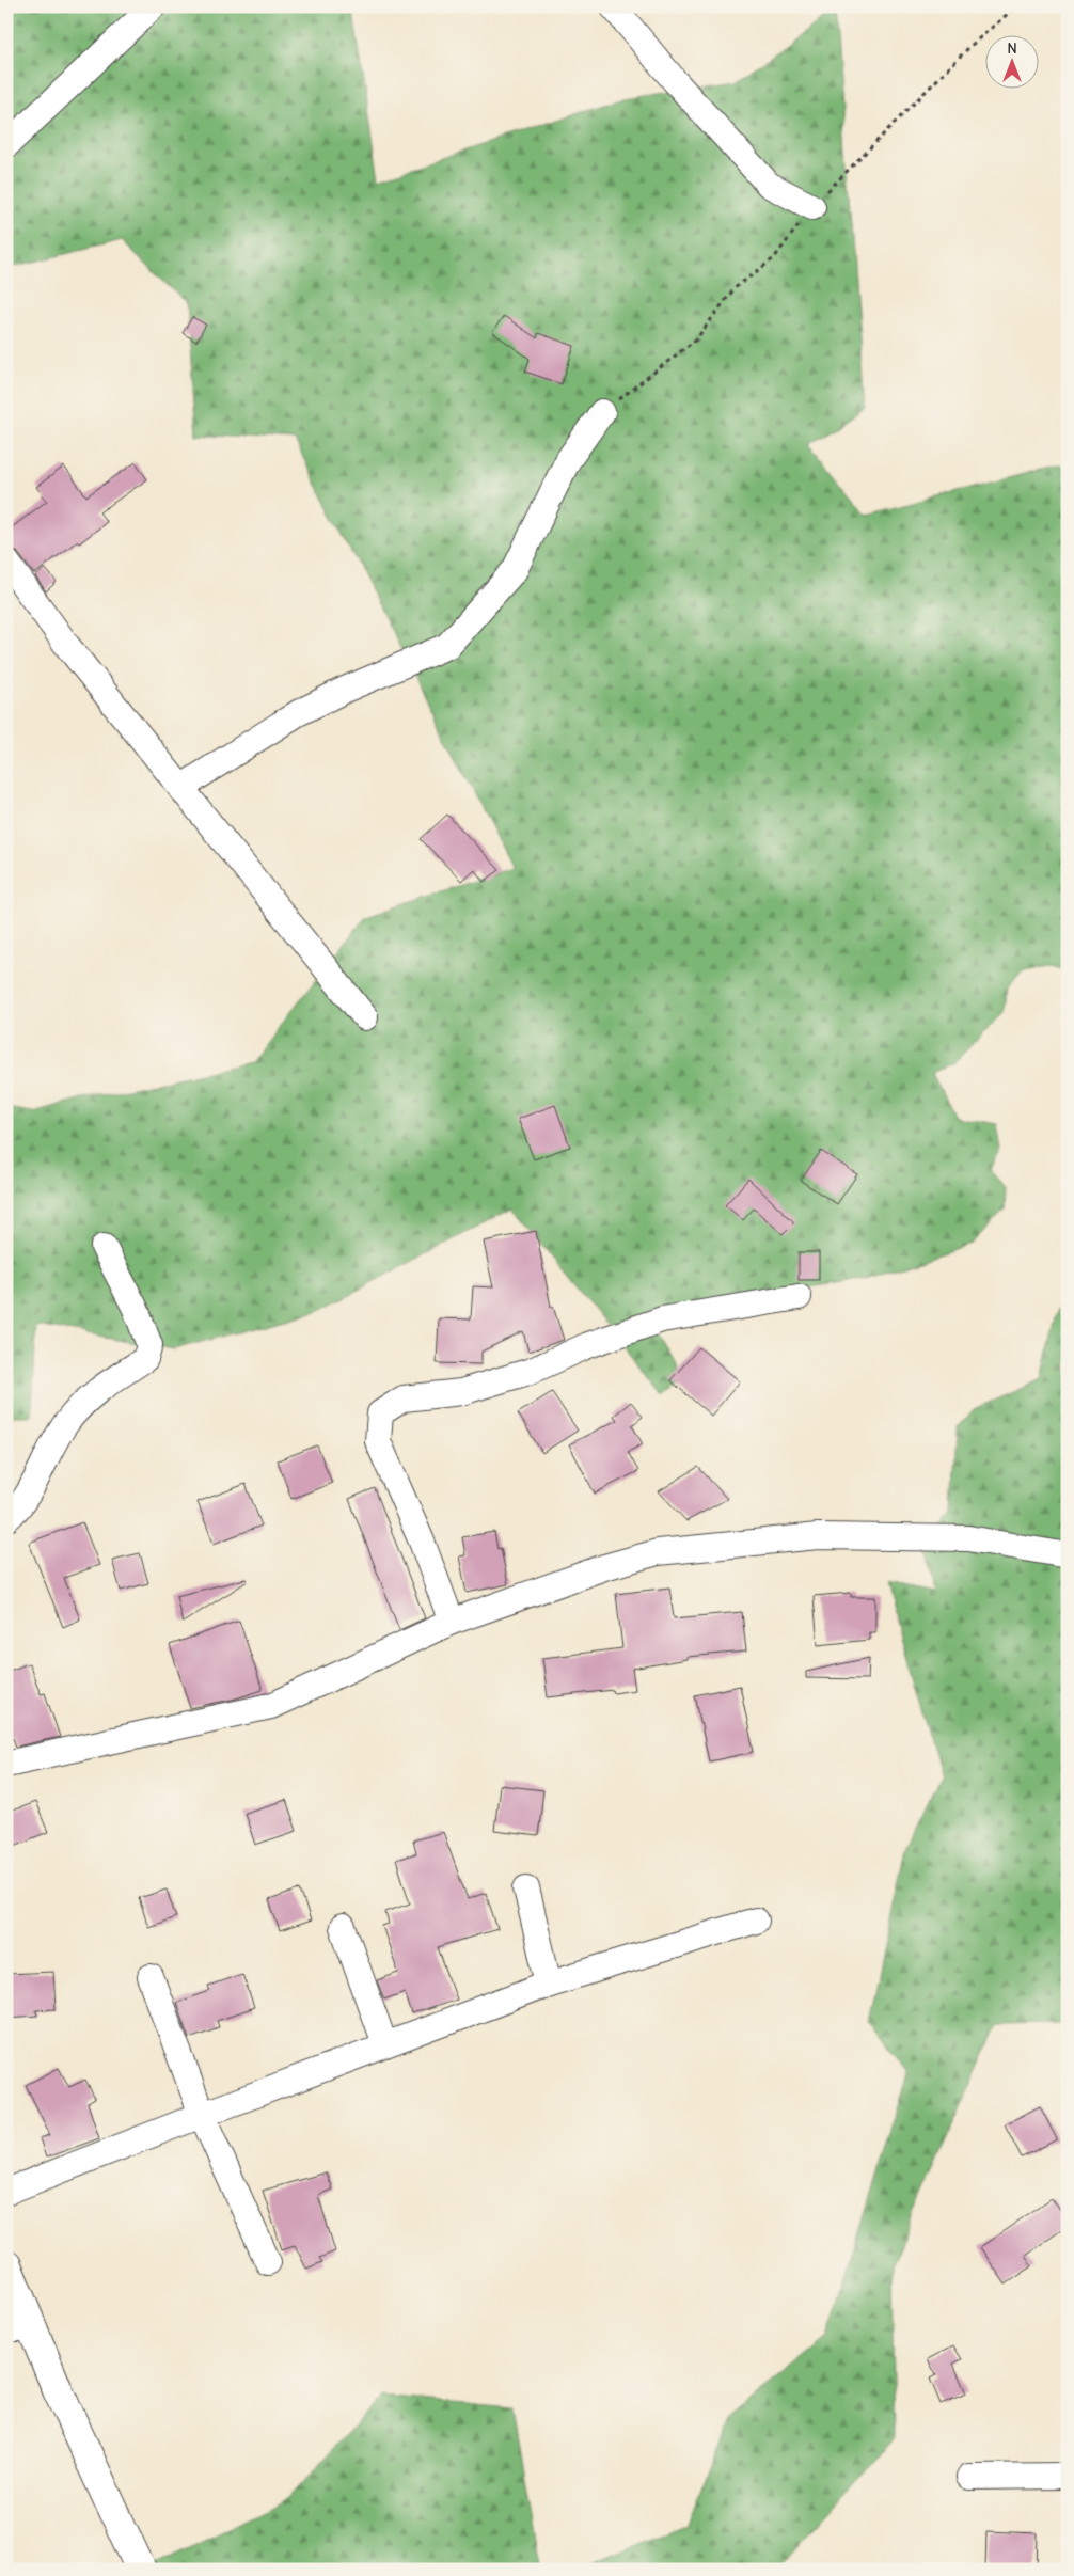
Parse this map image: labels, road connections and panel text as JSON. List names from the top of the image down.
{
  "north": "top"
}
